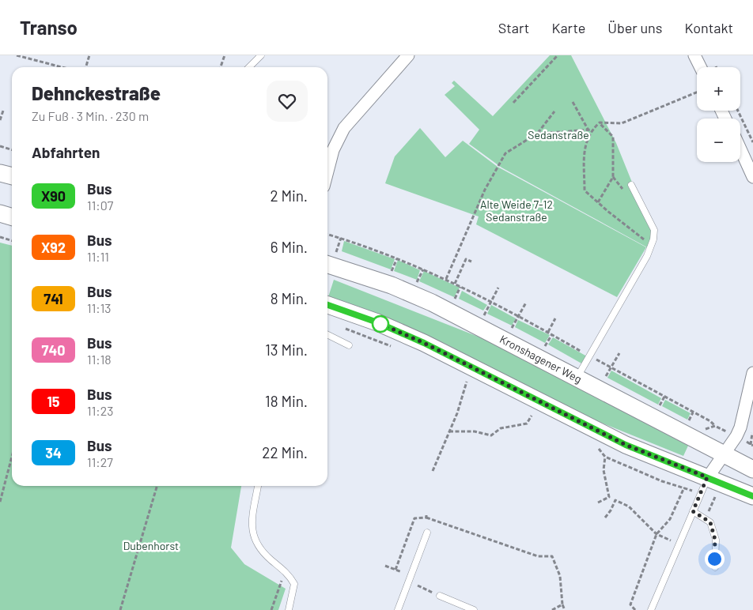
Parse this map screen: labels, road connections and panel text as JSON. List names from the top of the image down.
{
  "streets": {
    "main road": ["Kronshagener Weg"]
  },
  "parks": ["Sedanstraße", "Alte Weide 7-12 Sedanstraße", "Dubenhorst"],
  "lines": ["bus line X90"],
  "page": {
    "header": "Transo",
    "nav": [
      "Start",
      "Karte",
      "Über uns",
      "Kontakt"
    ],
    "map_buttons": ["+", "−"],
    "heading": [
      ["Dehnckestraße", "Zu Fuß · 3 Min. · 230 m"],
      "Abfahrten"
    ],
    "list": [
      {
        "mark": "X90",
        "name": "Bus",
        "note": "11:07",
        "value": "2 Min."
      },
      {
        "mark": "X92",
        "name": "Bus",
        "note": "11:11",
        "value": "6 Min."
      },
      {
        "mark": "741",
        "name": "Bus",
        "note": "11:13",
        "value": "8 Min."
      },
      {
        "mark": "740",
        "name": "Bus",
        "note": "11:18",
        "value": "13 Min."
      },
      {
        "mark": "15",
        "name": "Bus",
        "note": "11:23",
        "value": "18 Min."
      },
      {
        "mark": "34",
        "name": "Bus",
        "note": "11:27",
        "value": "22 Min."
      }
    ]
  }
}
